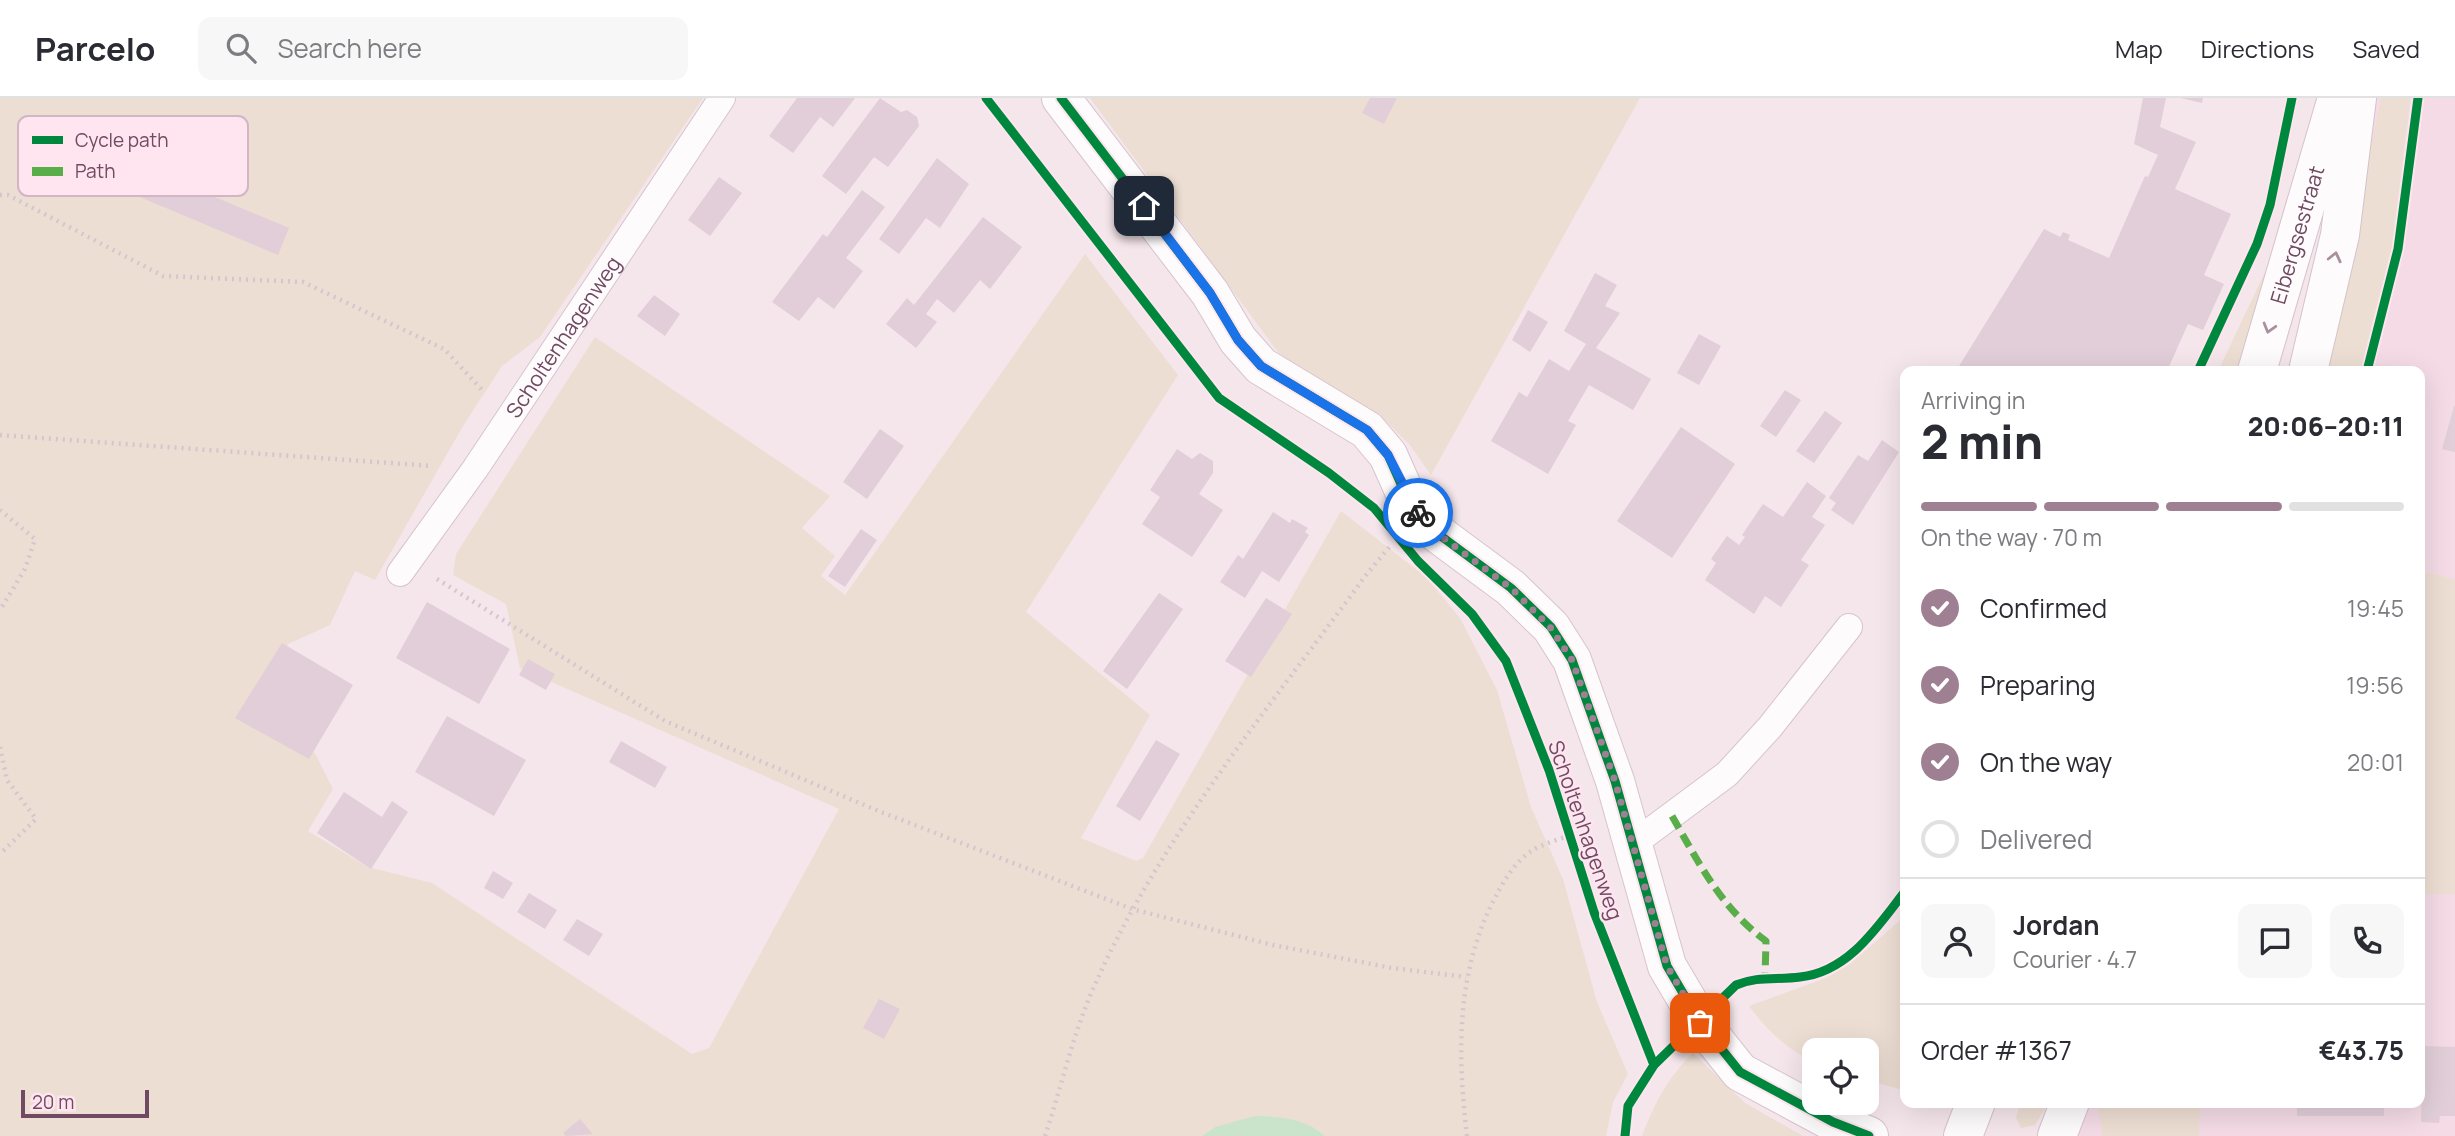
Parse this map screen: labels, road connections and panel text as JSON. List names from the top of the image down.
{
  "streets": {
    "street": ["Eibergsestraat", "Scholtenhagenweg"]
  },
  "legend": ["Cycle path", "Path"],
  "scale_bar": "20 m",
  "page": {
    "header": "Parcelo",
    "search": "Search here",
    "nav": ["Map", "Directions", "Saved"],
    "heading": ["2 min", "Arriving in", "20:06–20:11"],
    "panel": [
      "Jordan",
      "Courier · 4.7",
      "Order #1367",
      "€43.75"
    ],
    "bar": "On the way · 70 m",
    "list": [
      ["Confirmed", "19:45"],
      ["Preparing", "19:56"],
      ["On the way", "20:01"],
      "Delivered"
    ],
    "scale": "20 m"
  }
}
